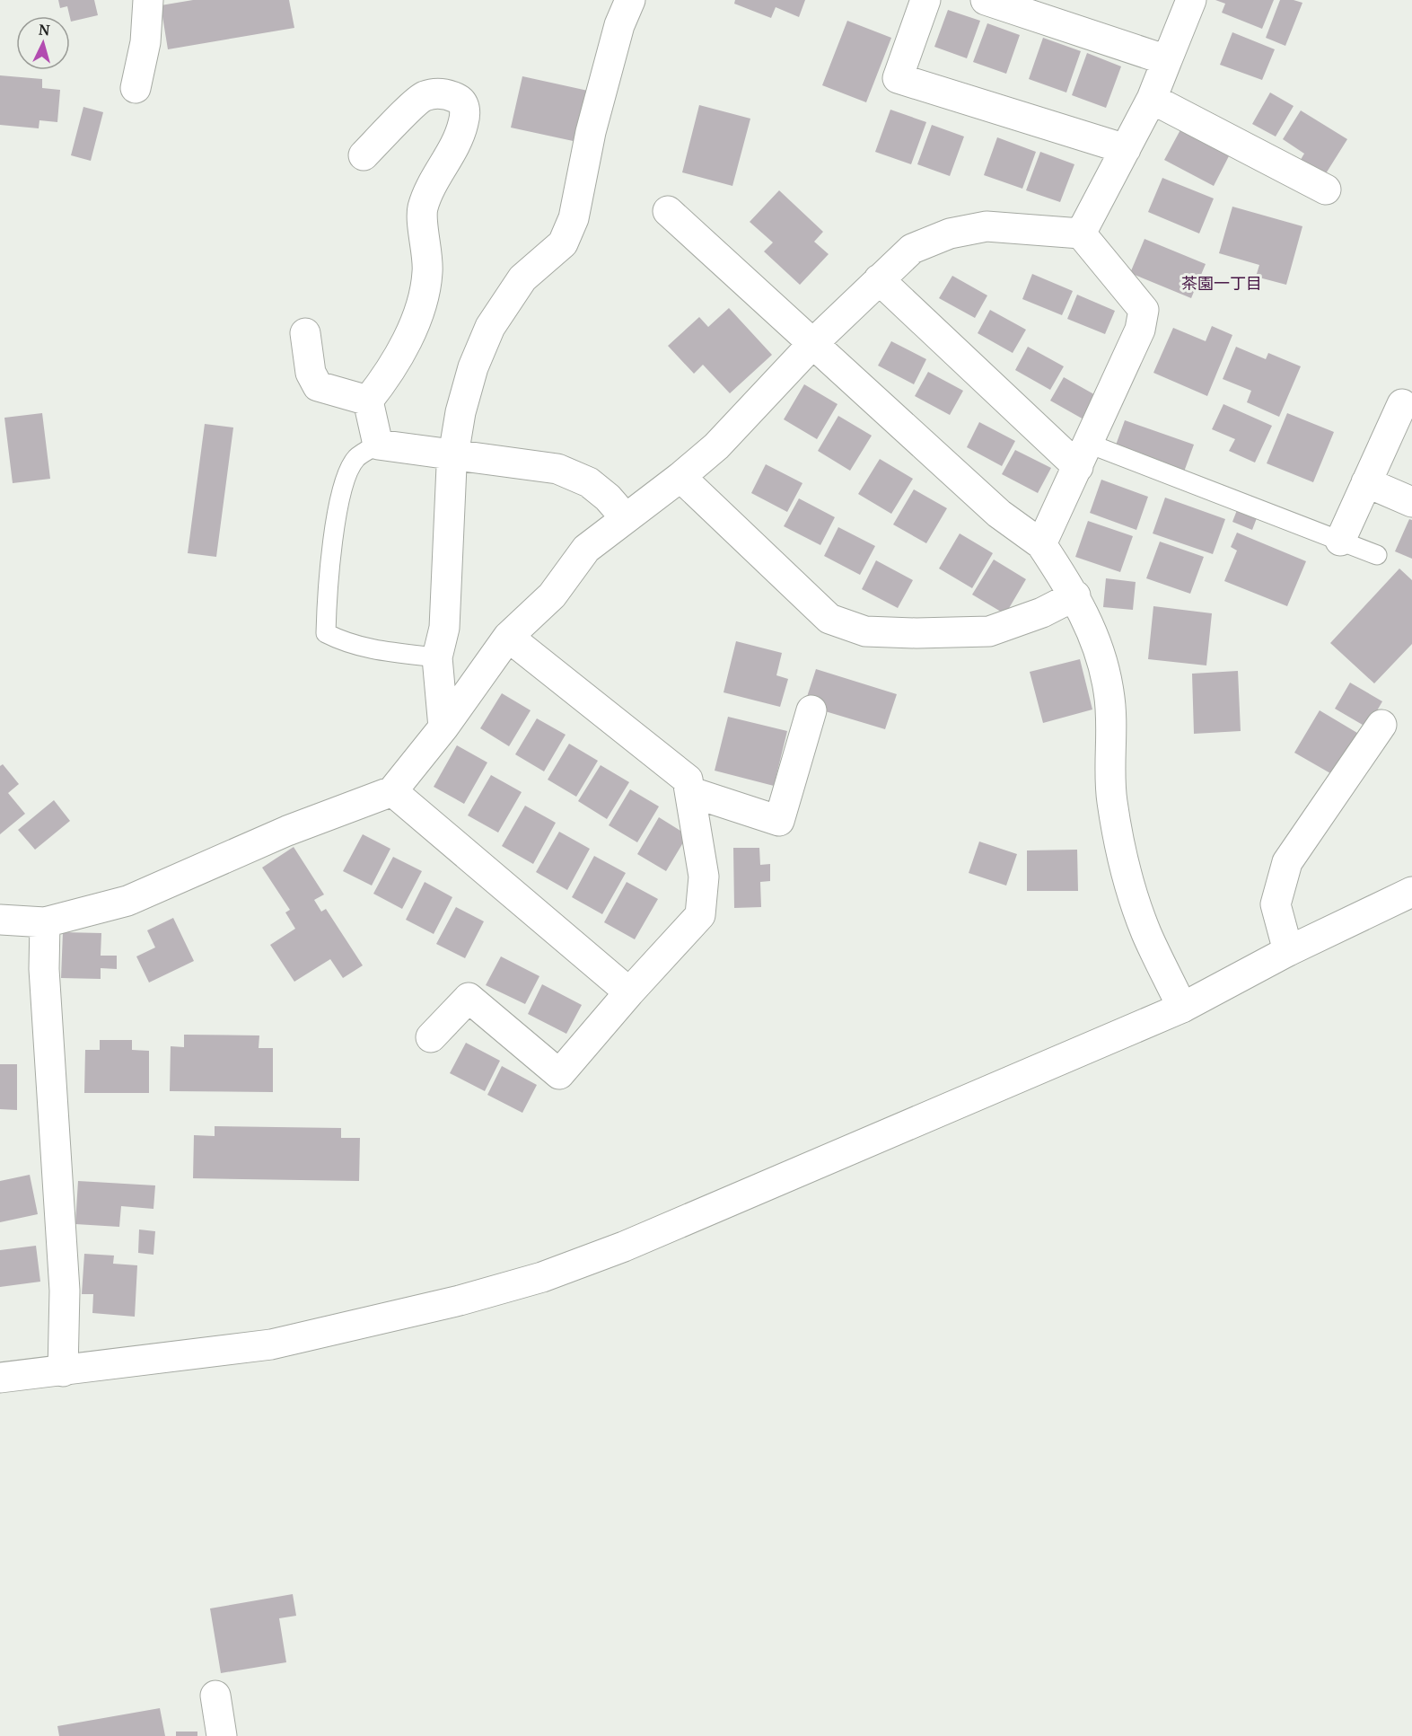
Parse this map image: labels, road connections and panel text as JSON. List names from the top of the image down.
{
  "districts": ["茶園一丁目"],
  "north": "top"
}
